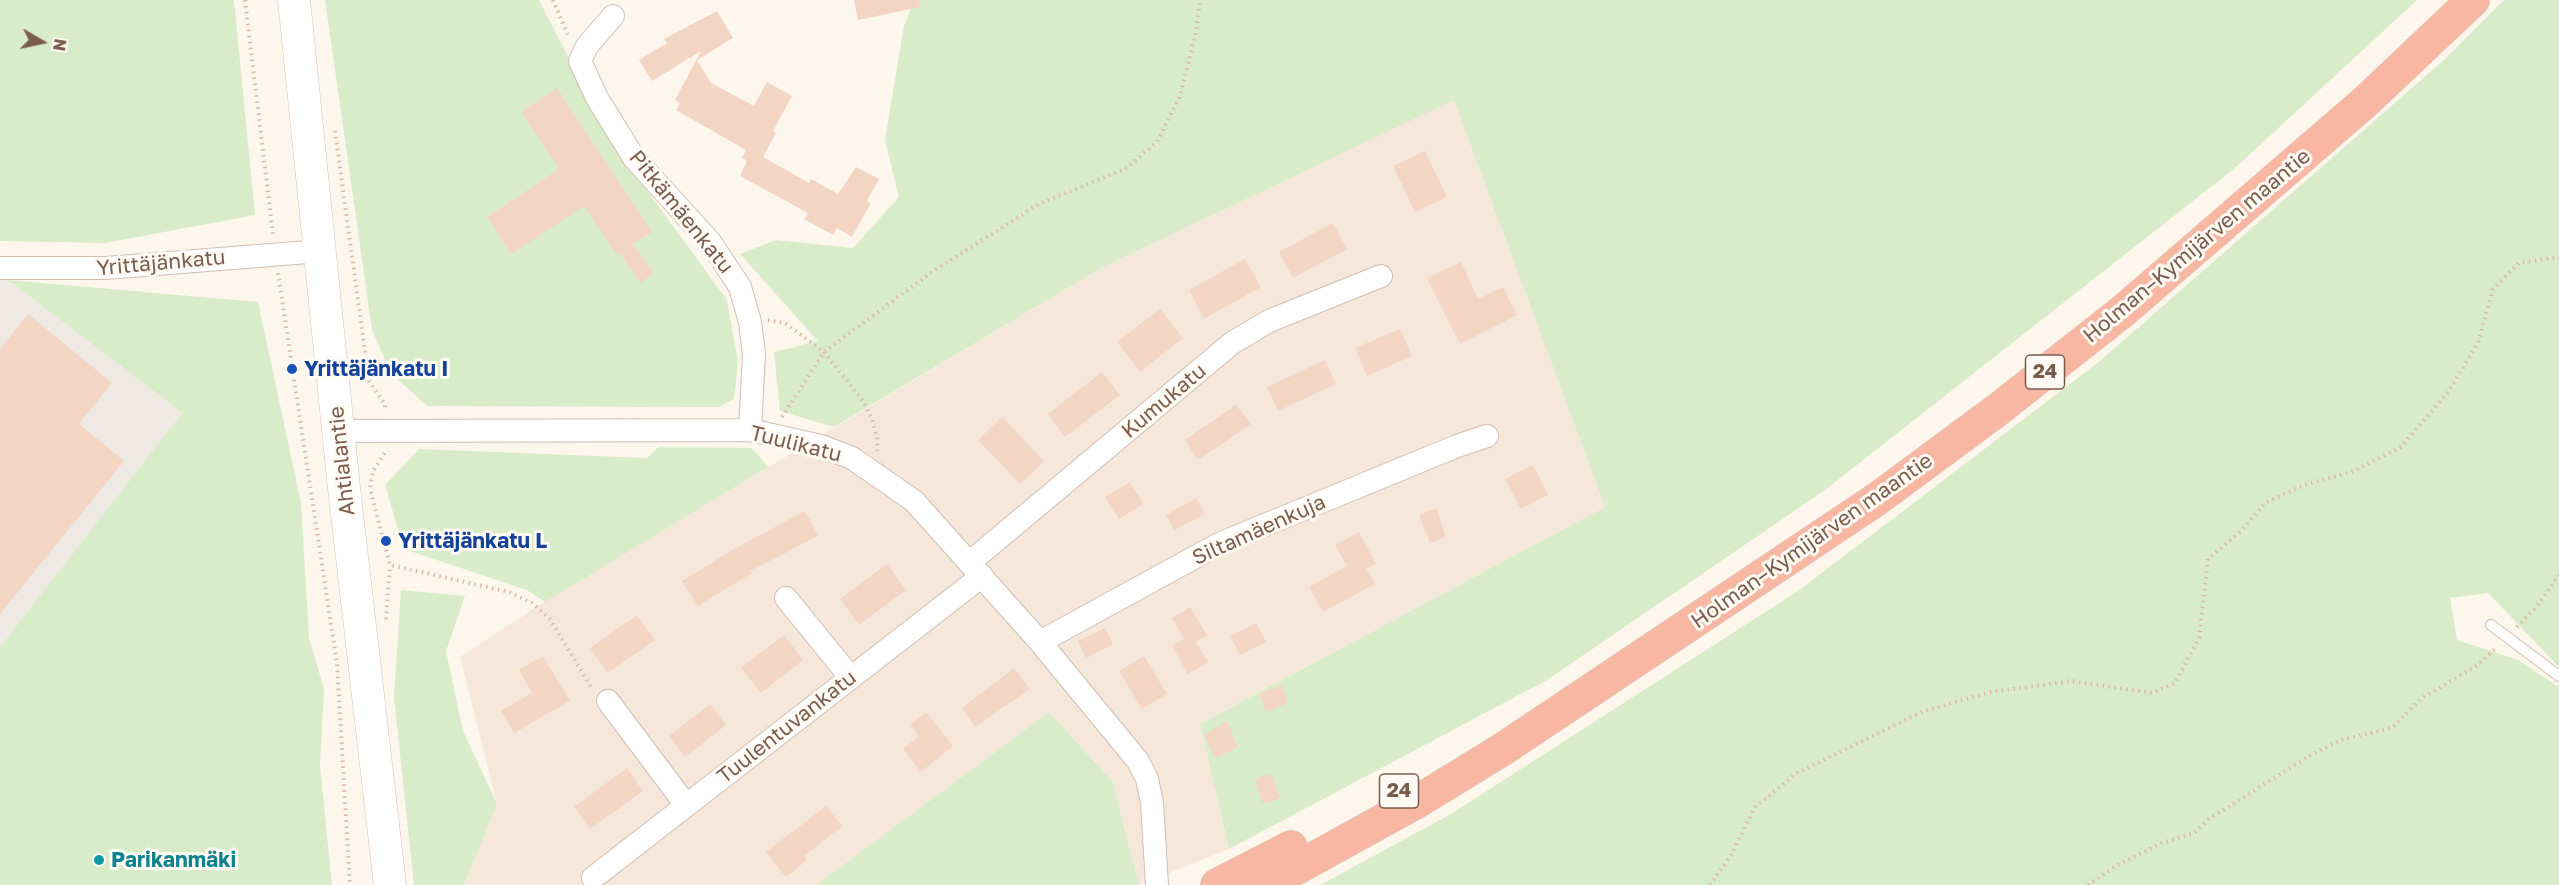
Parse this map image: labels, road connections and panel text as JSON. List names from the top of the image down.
{
  "streets": {
    "highway": ["Holman–Kymijärven maantie", "24"],
    "main road": ["Ahtialantie"],
    "street": [
      "Pitkämäenkatu",
      "Yrittäjänkatu",
      "Kumukatu",
      "Tuulikatu",
      "Siltamäenkuja",
      "Tuulentuvankatu"
    ]
  },
  "crossings": [
    ["Pitkämäenkatu", "Tuulikatu"],
    ["Yrittäjänkatu", "Ahtialantie"],
    ["Kumukatu", "Tuulikatu"],
    ["Kumukatu", "Tuulentuvankatu"],
    ["Tuulikatu", "Ahtialantie"],
    ["Tuulikatu", "Siltamäenkuja"],
    ["Tuulikatu", "Tuulentuvankatu"]
  ],
  "places": ["Yrittäjänkatu I", "Yrittäjänkatu L", "Parikanmäki"],
  "north": "right"
}
